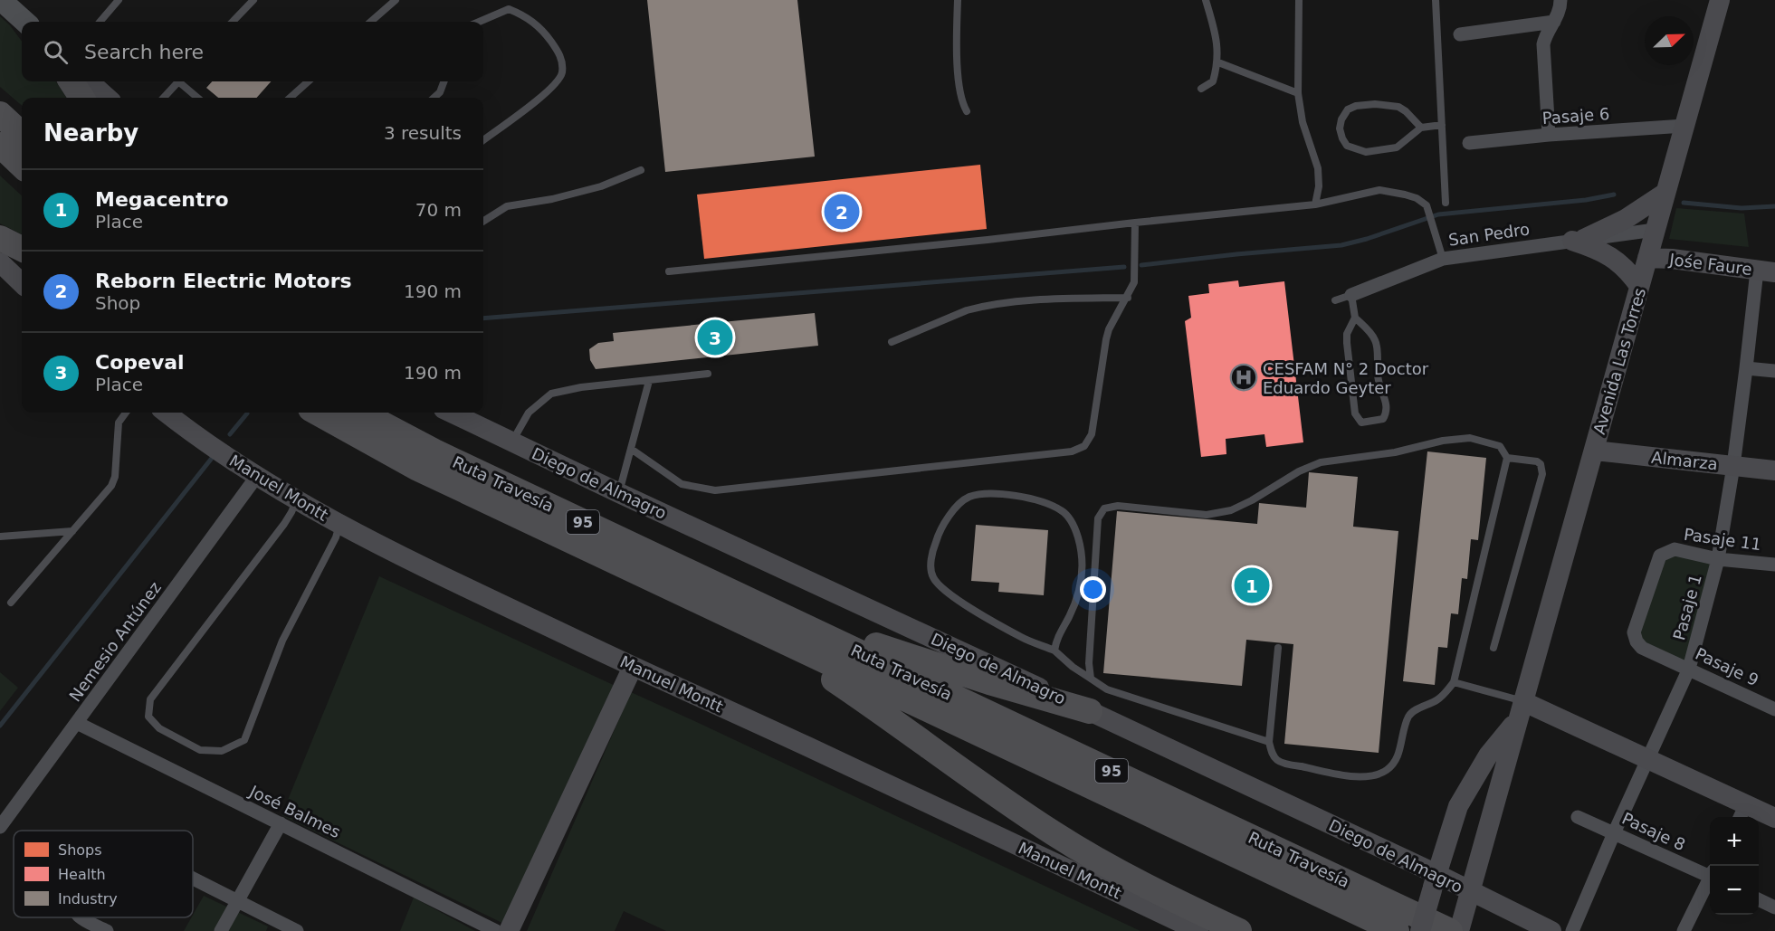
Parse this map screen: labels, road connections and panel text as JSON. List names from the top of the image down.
{
  "streets": {
    "highway": ["Ruta Travesía", "95"],
    "main road": [
      "Jośe Faure",
      "Avenida Las Torres",
      "Almarza",
      "Diego de Almagro",
      "Manuel Montt"
    ],
    "street": [
      "Pasaje 6",
      "San Pedro",
      "Pasaje 11",
      "Pasaje 1",
      "Nemesio Antúnez",
      "Pasaje 9",
      "José Balmes",
      "Pasaje 8"
    ]
  },
  "crossings": [
    ["Pasaje 6", "Avenida Las Torres"],
    ["San Pedro", "Avenida Las Torres"],
    ["Jośe Faure", "Avenida Las Torres"],
    ["Jośe Faure", "Pasaje 1"],
    ["Avenida Las Torres", "Almarza"],
    ["Avenida Las Torres", "Diego de Almagro"],
    ["Almarza", "Pasaje 1"],
    ["Manuel Montt", "Nemesio Antúnez"],
    ["Pasaje 11", "Pasaje 1"],
    ["Pasaje 11", "Pasaje 9"],
    ["Pasaje 1", "Pasaje 9"],
    ["Pasaje 1", "Pasaje 8"],
    ["Nemesio Antúnez", "José Balmes"]
  ],
  "places": {
    "hospital": ["CESFAM N° 2 Doctor Eduardo Geyter"]
  },
  "legend": ["Shops", "Health", "Industry"],
  "north": "top right",
  "page": {
    "search": "Search here",
    "heading": ["Nearby", "3 results"],
    "list": [
      {
        "mark": "1",
        "name": "Megacentro",
        "note": "Place",
        "value": "70 m"
      },
      {
        "mark": "2",
        "name": "Reborn Electric Motors",
        "note": "Shop",
        "value": "190 m"
      },
      {
        "mark": "3",
        "name": "Copeval",
        "note": "Place",
        "value": "190 m"
      }
    ],
    "pins": ["2", "3", "1"],
    "map_buttons": ["+", "−"]
  }
}
